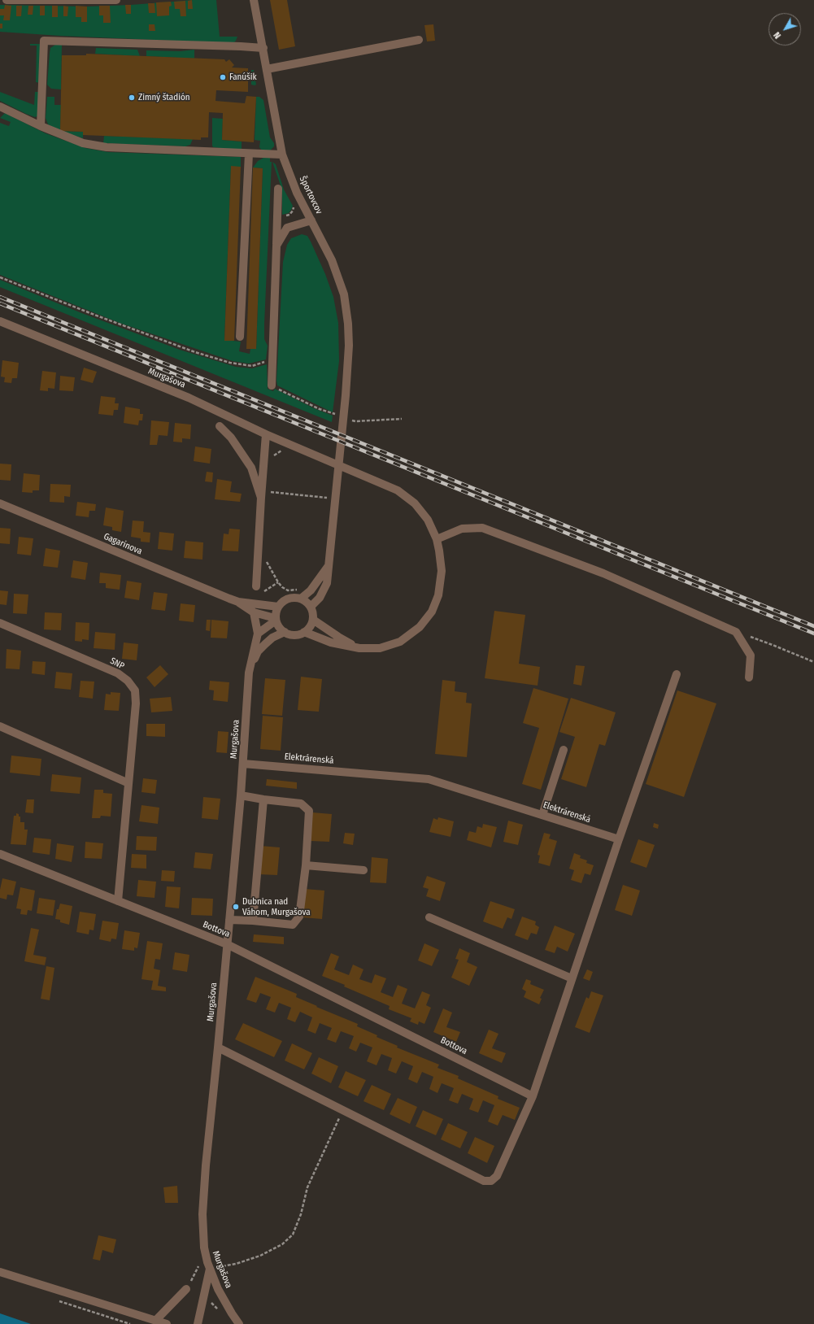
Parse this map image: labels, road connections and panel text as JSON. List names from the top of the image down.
{
  "streets": {
    "street": [
      "Športovcov",
      "Murgašova",
      "Gagarinova",
      "SNP",
      "Elektrárenská",
      "Bottova"
    ]
  },
  "crossings": [
    ["Športovcov", "Murgašova"],
    ["Športovcov", "Gagarinova"],
    ["Murgašova", "Gagarinova"],
    ["Murgašova", "Elektrárenská"],
    ["Murgašova", "Bottova"],
    ["SNP", "Bottova"]
  ],
  "places": ["Fanúšik", "Zimný štadión", "Dubnica nad Váhom, Murgašova"],
  "north": "bottom left"
}
